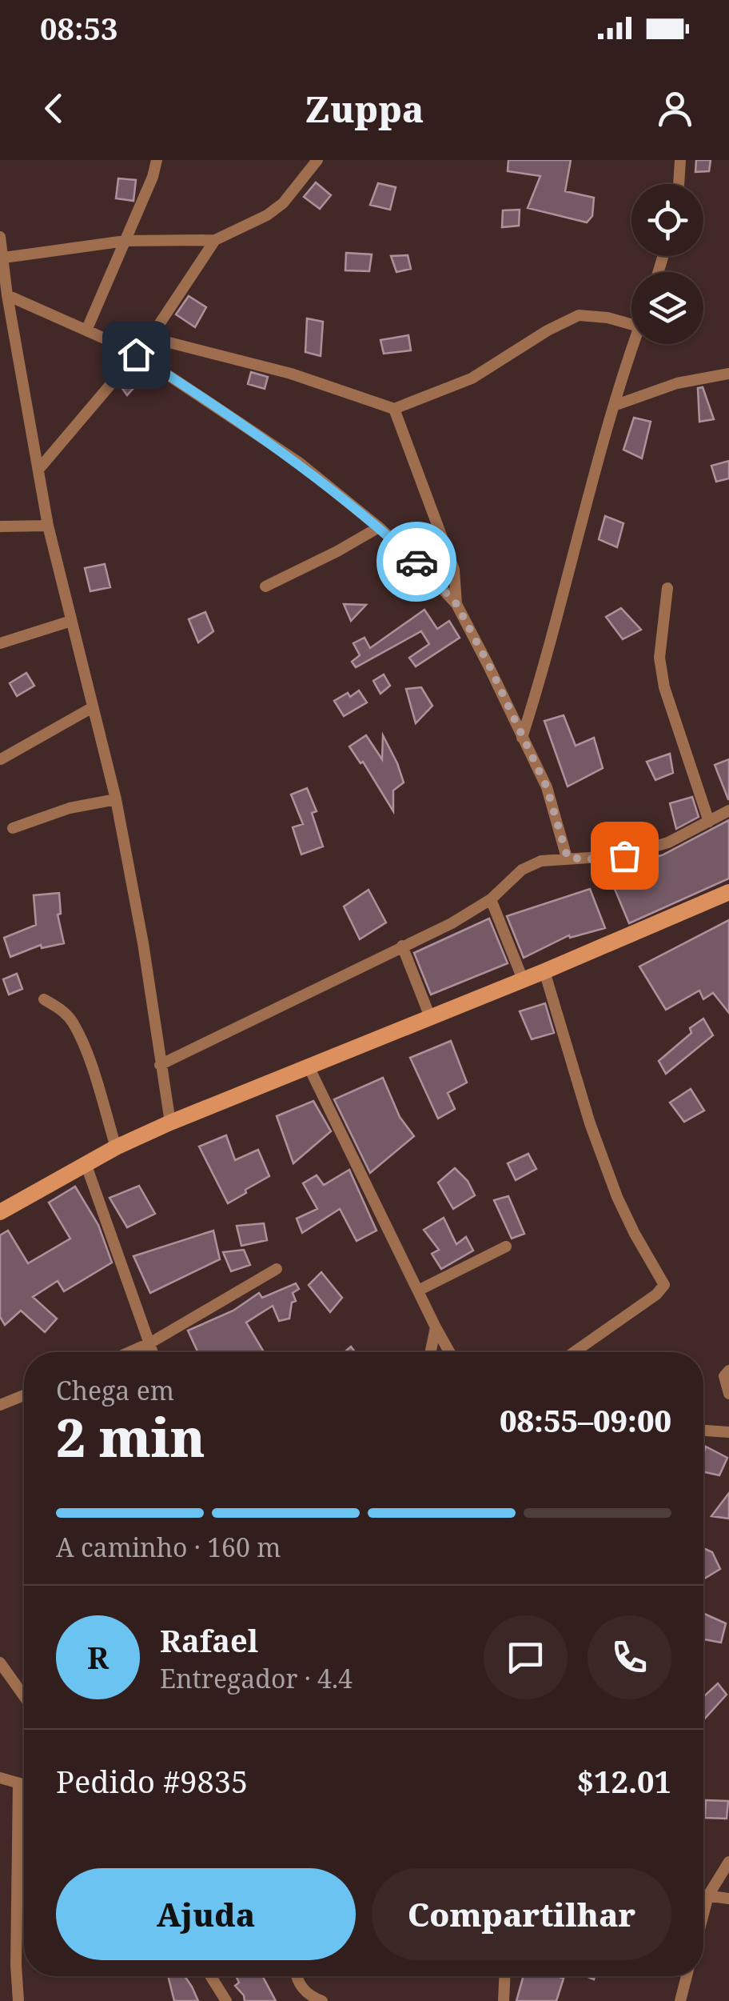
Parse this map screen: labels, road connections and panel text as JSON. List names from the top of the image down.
{
  "page": {
    "status": "08:53",
    "header": "Zuppa",
    "heading": ["2 min", "Chega em", "08:55–09:00"],
    "panel": [
      "Rafael",
      "Entregador · 4.4",
      "Pedido #9835",
      "$12.01"
    ],
    "bar": "A caminho · 160 m",
    "round": "R",
    "buttons": ["Ajuda", "Compartilhar"]
  }
}
